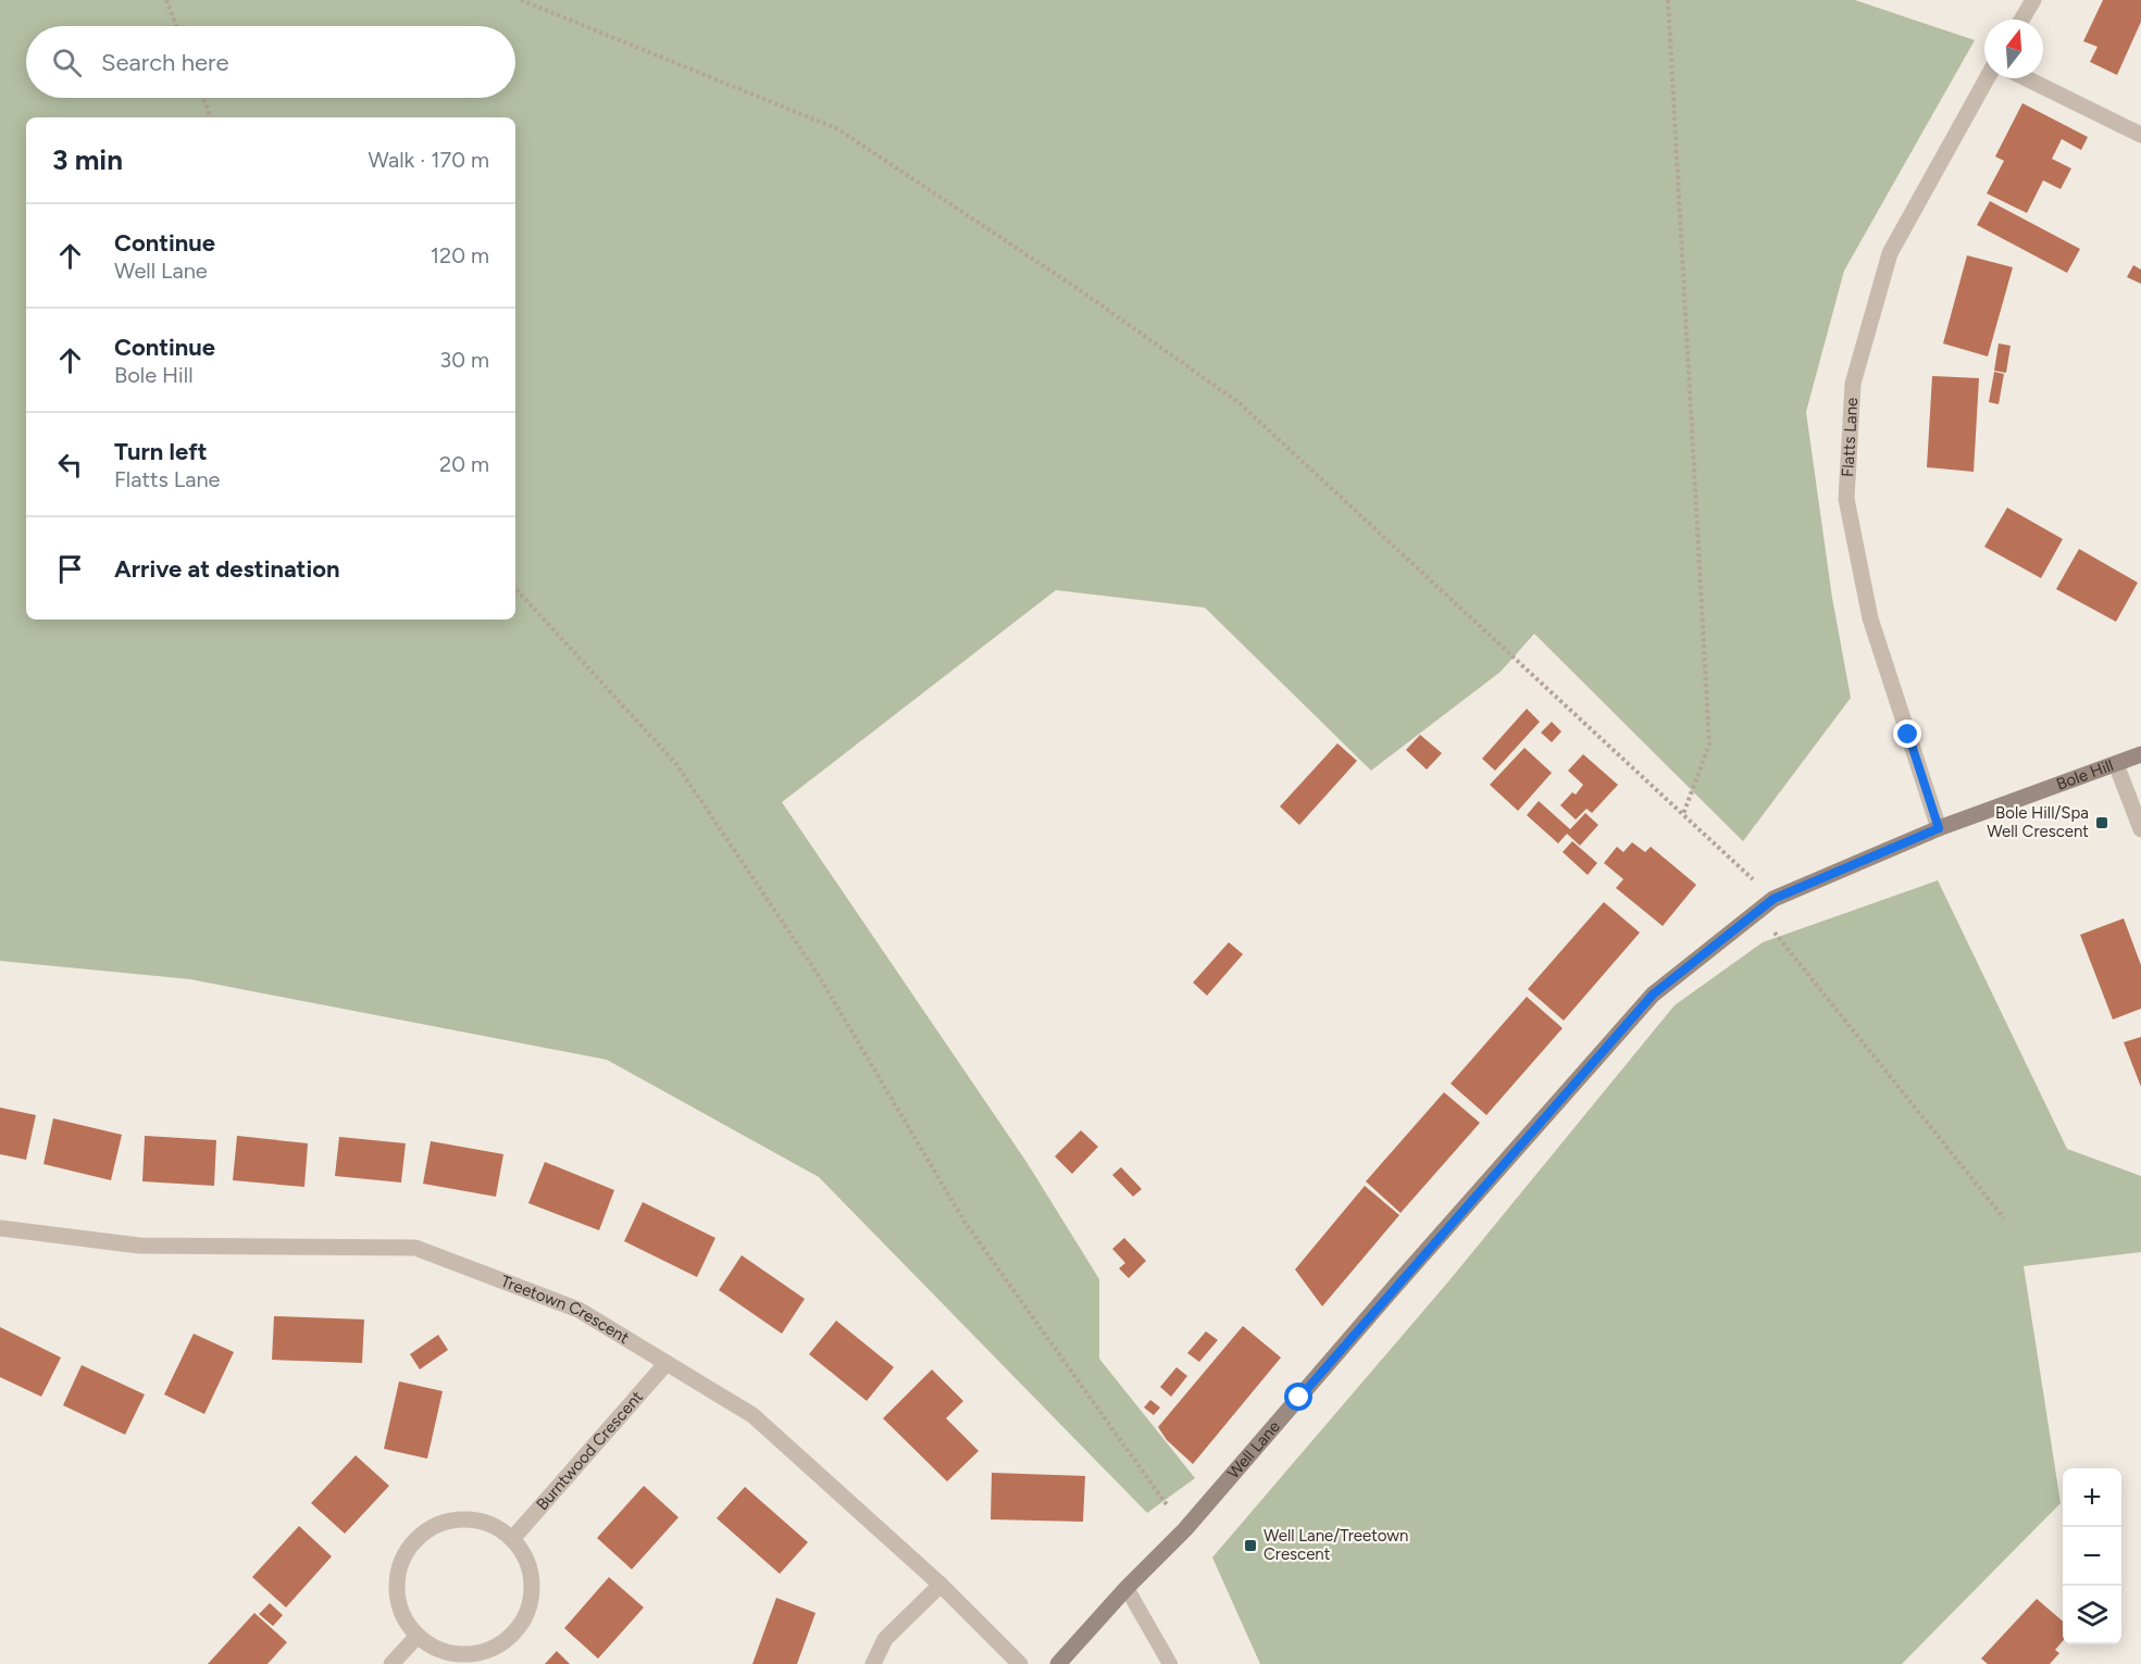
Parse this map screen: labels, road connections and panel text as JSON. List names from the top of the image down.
{
  "streets": {
    "street": [
      "Flatts Lane",
      "Bole Hill",
      "Treetown Crescent",
      "Well Lane",
      "Burntwood Crescent"
    ]
  },
  "crossings": [
    ["Flatts Lane", "Bole Hill"],
    ["Bole Hill", "Well Lane"],
    ["Treetown Crescent", "Burntwood Crescent"]
  ],
  "places": {
    "transit": ["Bole Hill/Spa Well Crescent", "Well Lane/Treetown Crescent"]
  },
  "north": "top",
  "page": {
    "search": "Search here",
    "heading": ["3 min", "Walk · 170 m"],
    "list": [
      ["Continue", "Well Lane", "120 m"],
      ["Continue", "Bole Hill", "30 m"],
      ["Turn left", "Flatts Lane", "20 m"],
      "Arrive at destination"
    ],
    "map_buttons": ["+", "−"]
  }
}
